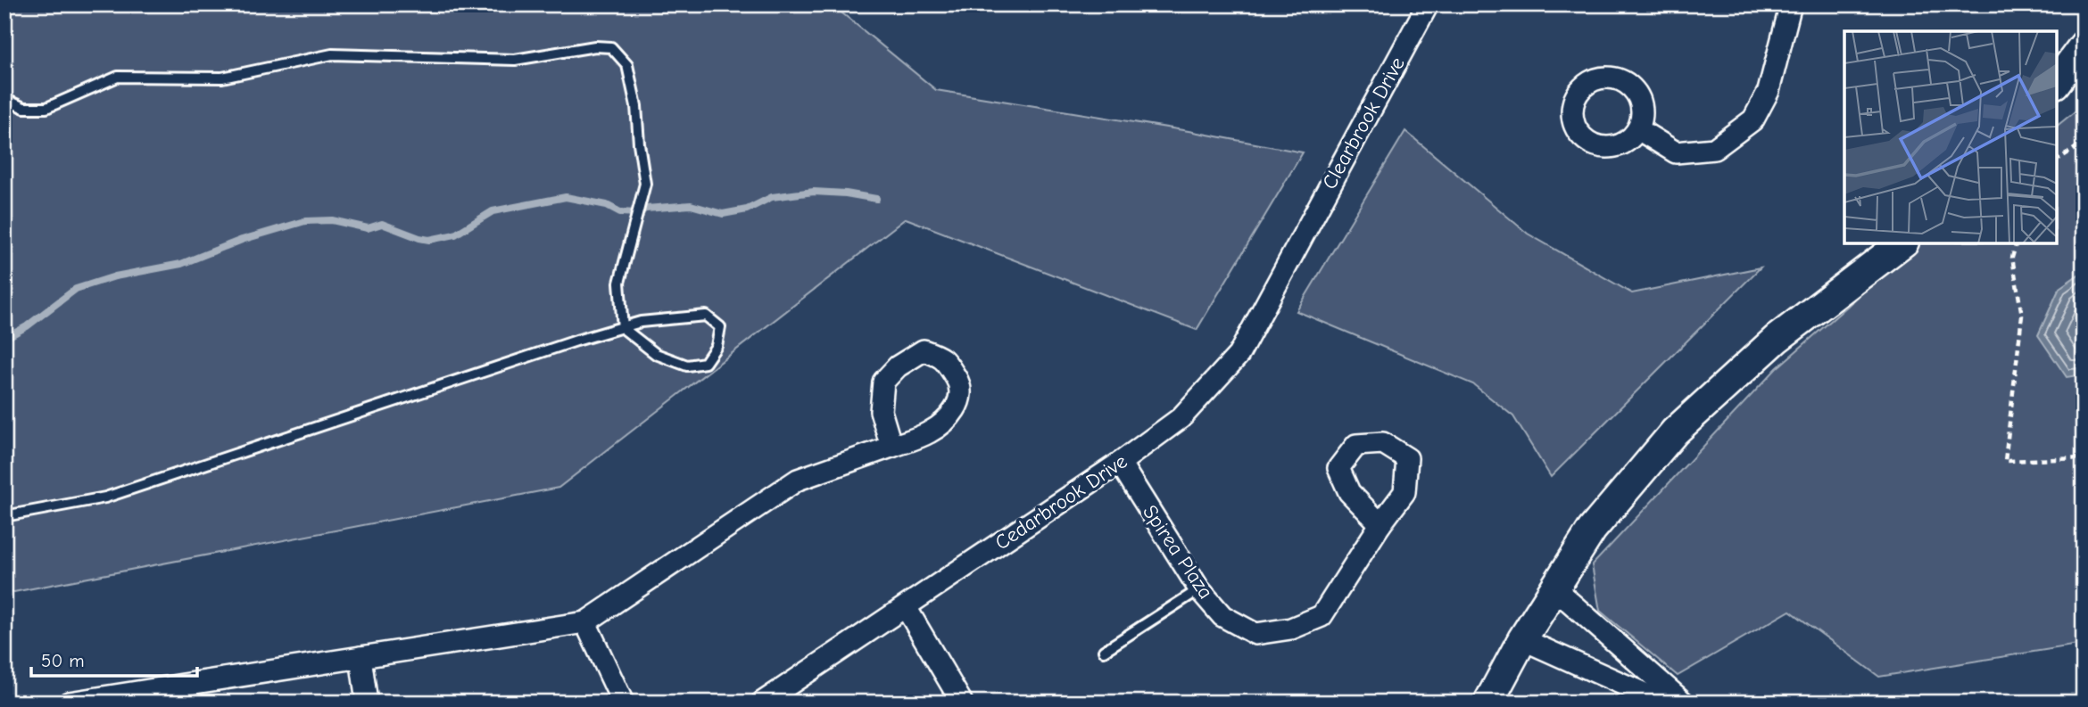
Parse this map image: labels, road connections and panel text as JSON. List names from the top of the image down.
{
  "streets": {
    "street": ["Clearbrook Drive", "Cedarbrook Drive", "Spirea Plaza"]
  },
  "crossings": [
    ["Clearbrook Drive", "Cedarbrook Drive"],
    ["Cedarbrook Drive", "Spirea Plaza"]
  ],
  "scale_bar": "50 m"
}
